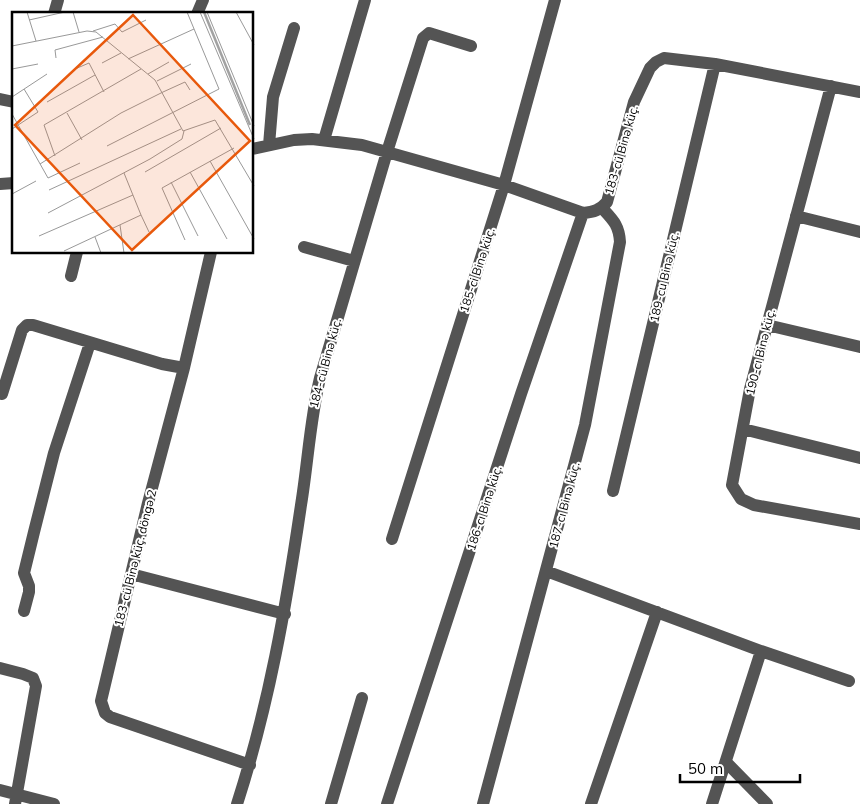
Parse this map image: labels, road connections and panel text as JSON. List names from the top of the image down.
{
  "streets": {
    "street": [
      "183-cü Binə küç.",
      "185-ci Binə küç.",
      "189-cu Binə küç.",
      "190-cı Binə küç.",
      "184-cü Binə küç.",
      "187-cı Binə küç.",
      "186-cı Binə küç.",
      "183-cü Binə küç. döngə 2"
    ]
  },
  "crossings": [
    ["183-cü Binə küç.", "189-cu Binə küç."],
    ["183-cü Binə küç.", "190-cı Binə küç."],
    ["183-cü Binə küç.", "187-cı Binə küç."],
    ["183-cü Binə küç.", "186-cı Binə küç."],
    ["184-cü Binə küç.", "183-cü Binə küç. döngə 2"]
  ],
  "scale_bar": "50 m"
}
